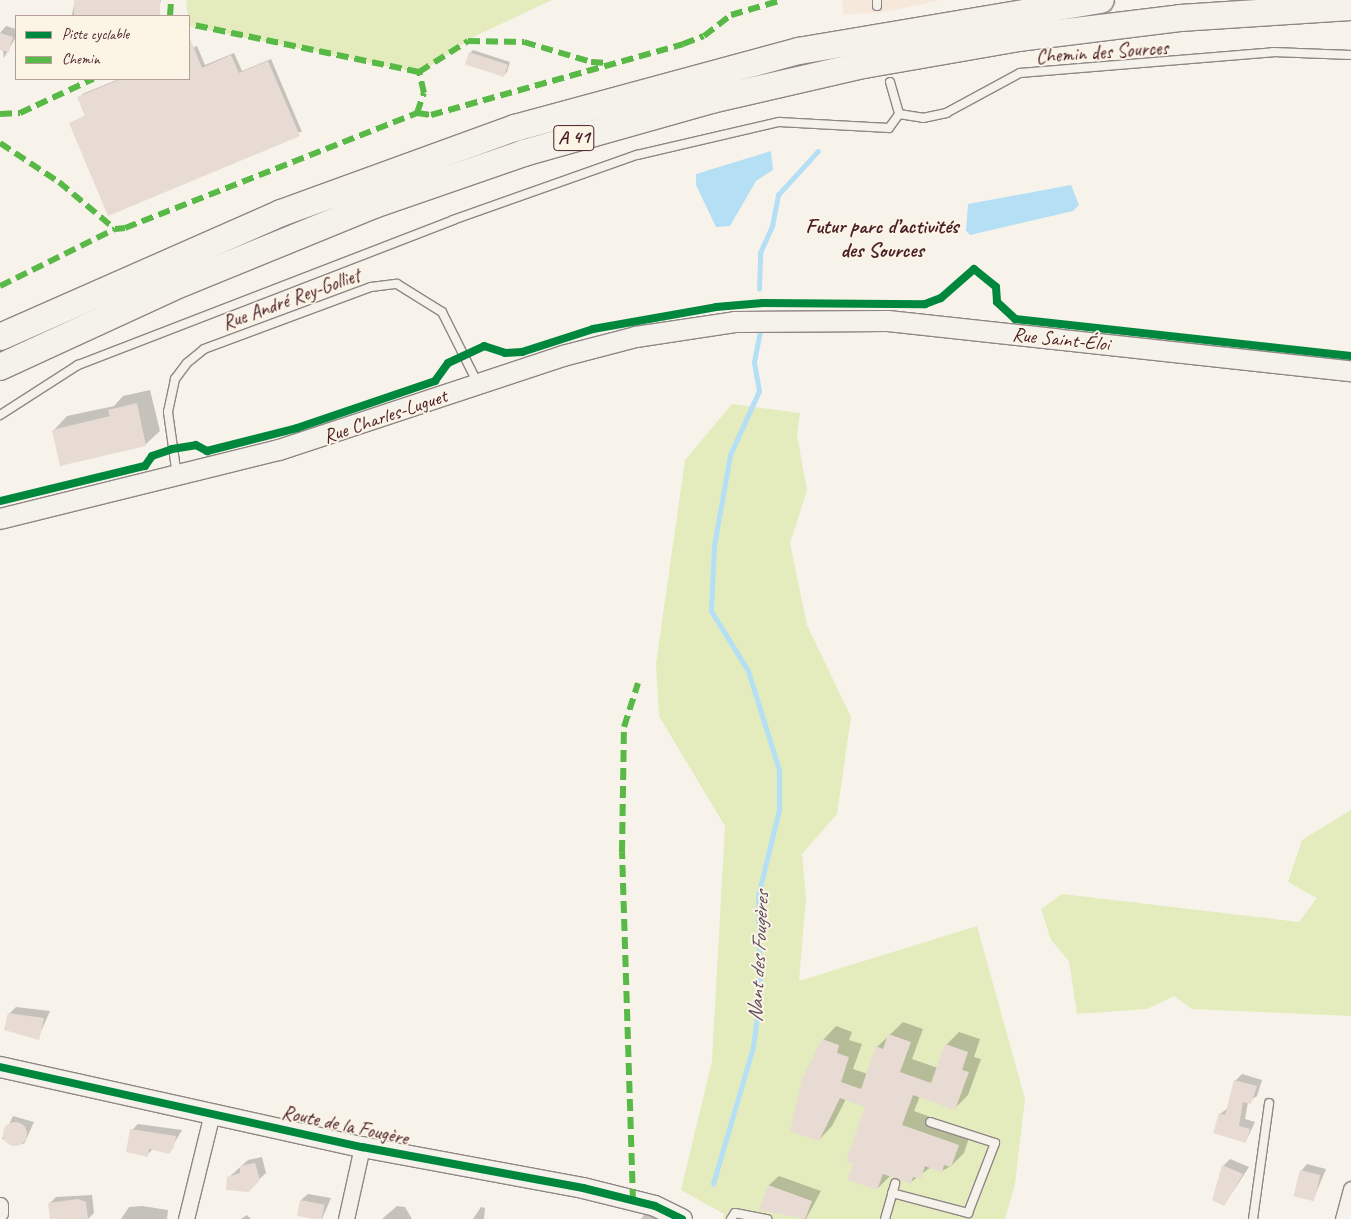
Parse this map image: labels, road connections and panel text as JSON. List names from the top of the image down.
{
  "streets": {
    "highway": ["A 41"],
    "main road": ["Rue Saint-Éloi", "Rue Charles-Luguet", "Route de la Fougère"],
    "lane": ["Chemin des Sources", "Rue André Rey-Golliet"]
  },
  "crossings": [
    ["Rue André Rey-Golliet", "Rue Charles-Luguet"],
    ["Rue Saint-Éloi", "Rue Charles-Luguet"]
  ],
  "districts": ["Futur parc d’activités des Sources"],
  "water": ["Nant des Fougères"],
  "legend": ["Piste cyclable", "Chemin"]
}
